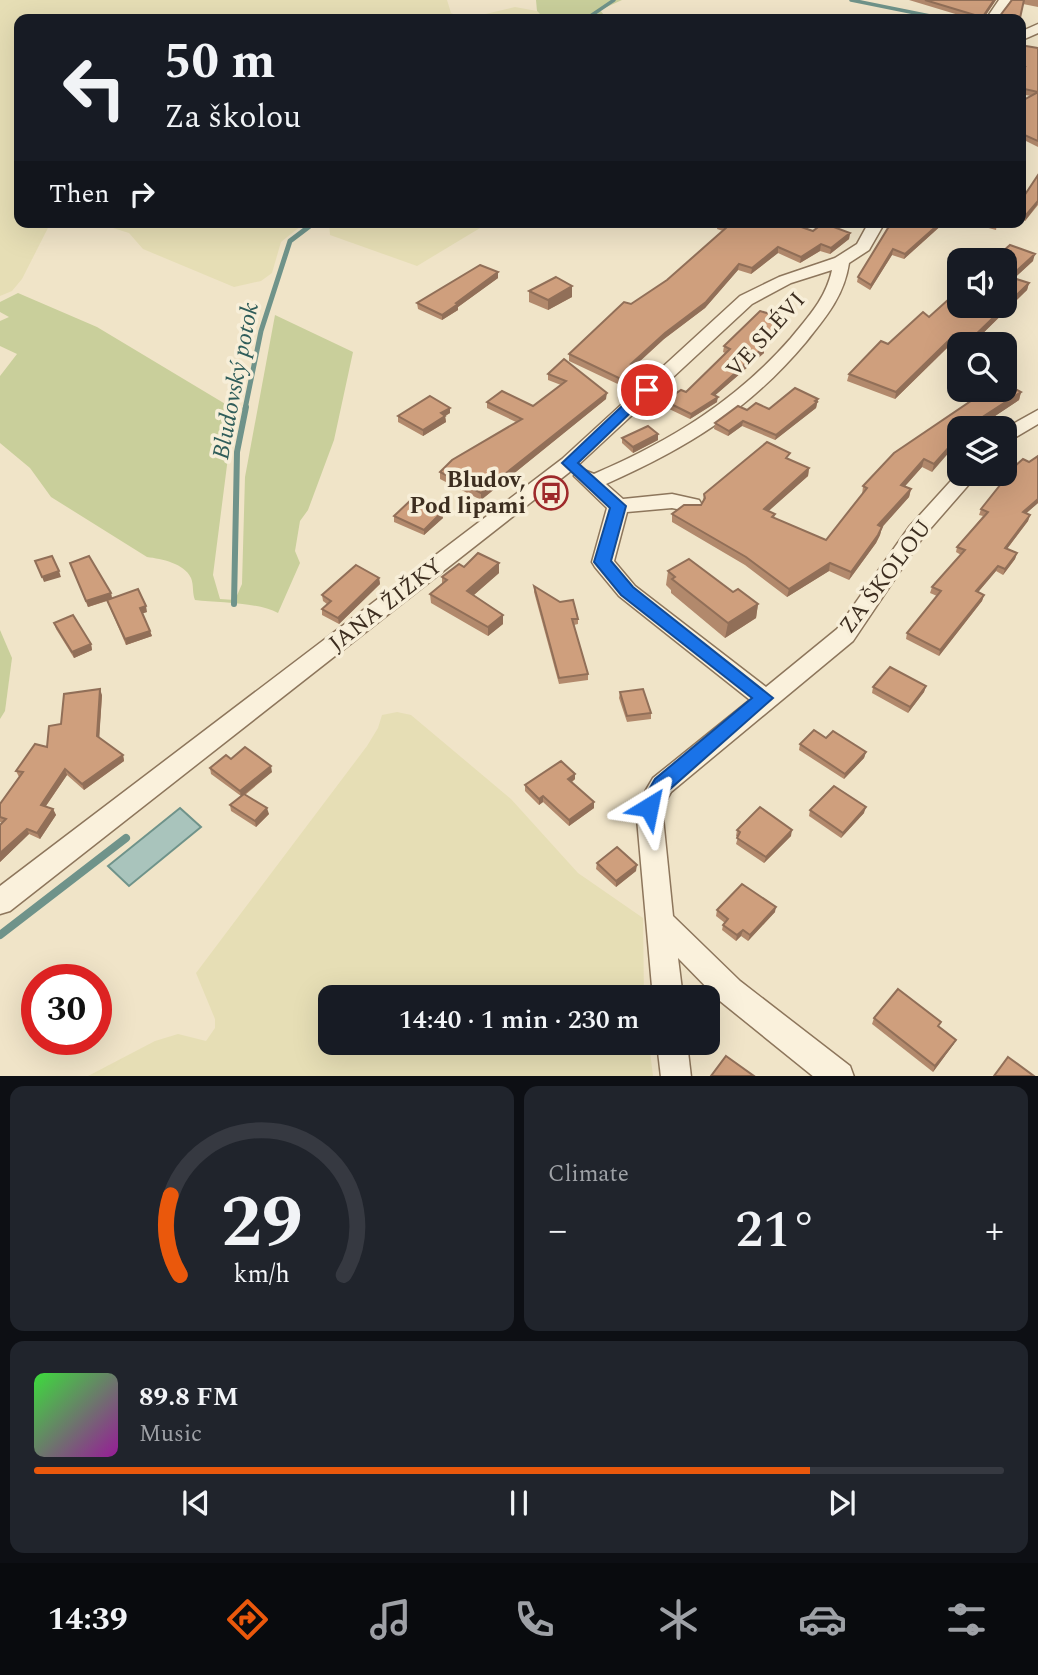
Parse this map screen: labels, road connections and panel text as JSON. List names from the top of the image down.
{
  "streets": {
    "street": ["VE SLÉVI", "ZA ŠKOLOU", "JANA ŽIŽKY"]
  },
  "crossings": [
    ["VE SLÉVI", "JANA ŽIŽKY"]
  ],
  "water": ["Bludovský potok"],
  "places": {
    "bus stop": ["Bludov, Pod lipami"]
  },
  "page": {
    "turn": ["50 m", "Za školou"],
    "then": "Then",
    "limit": "30",
    "trip": "14:40 · 1 min · 230 m",
    "tile": "Climate",
    "heat": ["−", "21°", "+"],
    "song": ["89.8 FM", "Music"],
    "tabs": "14:39",
    "gauge": ["29", "km/h"]
  }
}
